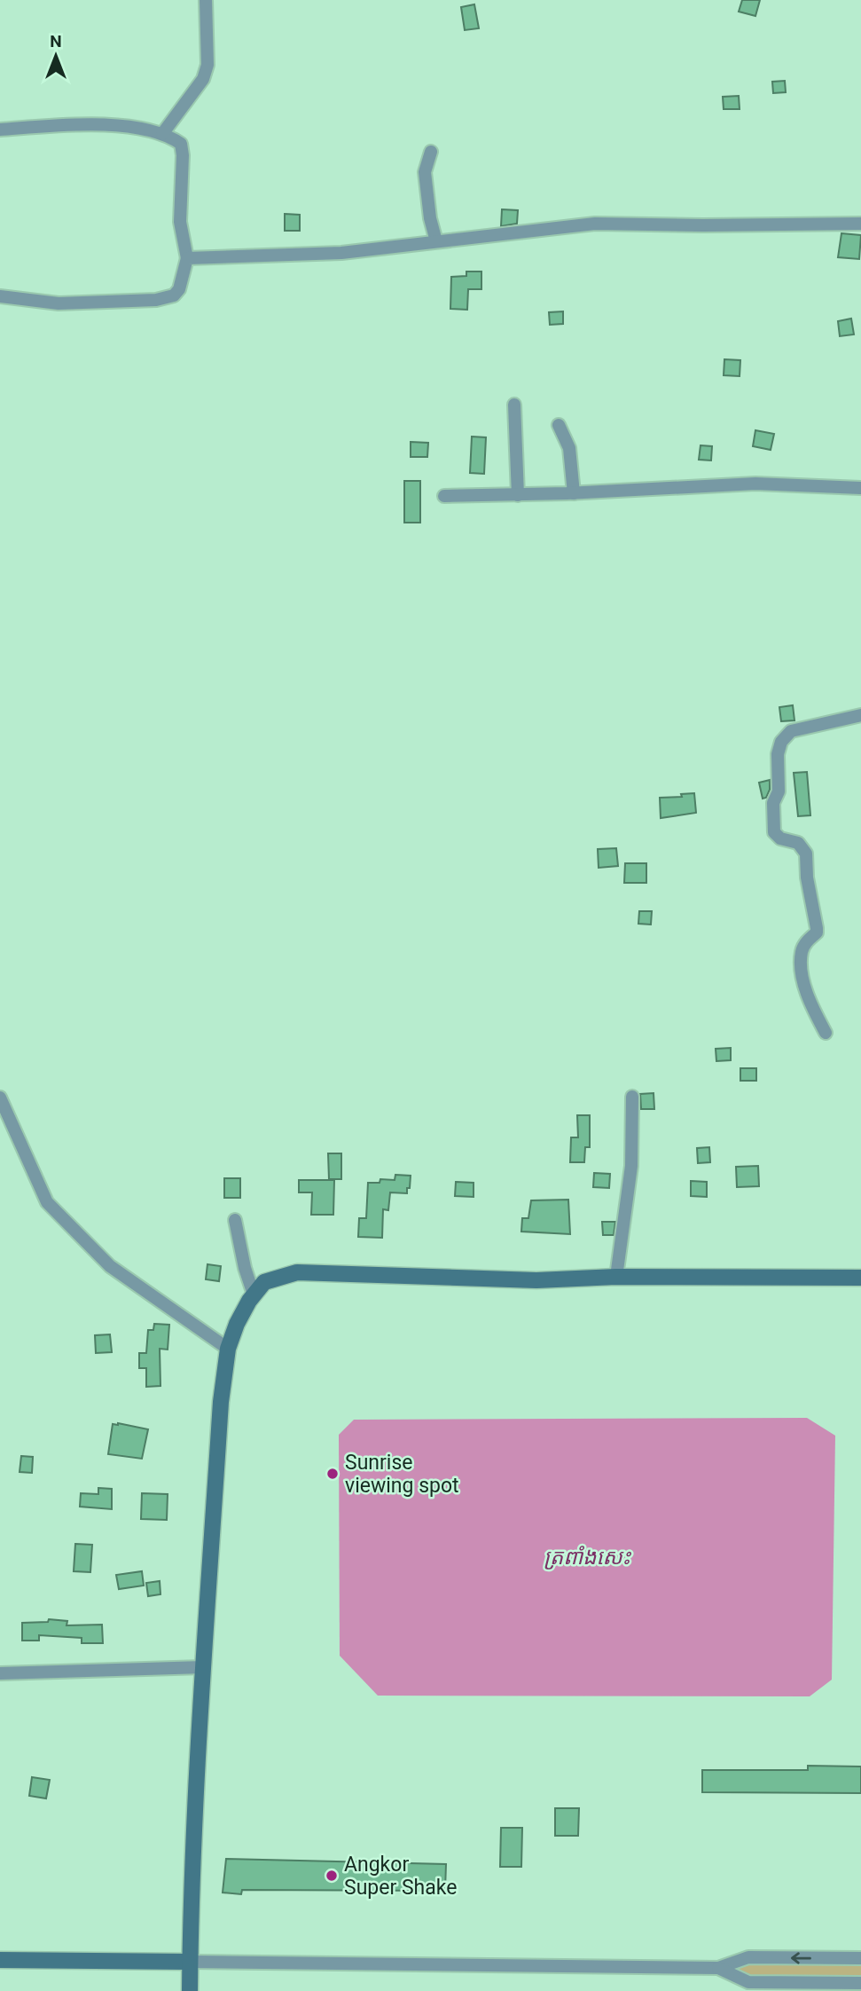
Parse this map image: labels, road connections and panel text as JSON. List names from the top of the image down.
{
  "water": ["ត្រពាំងសេះ"],
  "places": ["Sunrise viewing spot", "Angkor Super Shake"],
  "north": "top"
}
